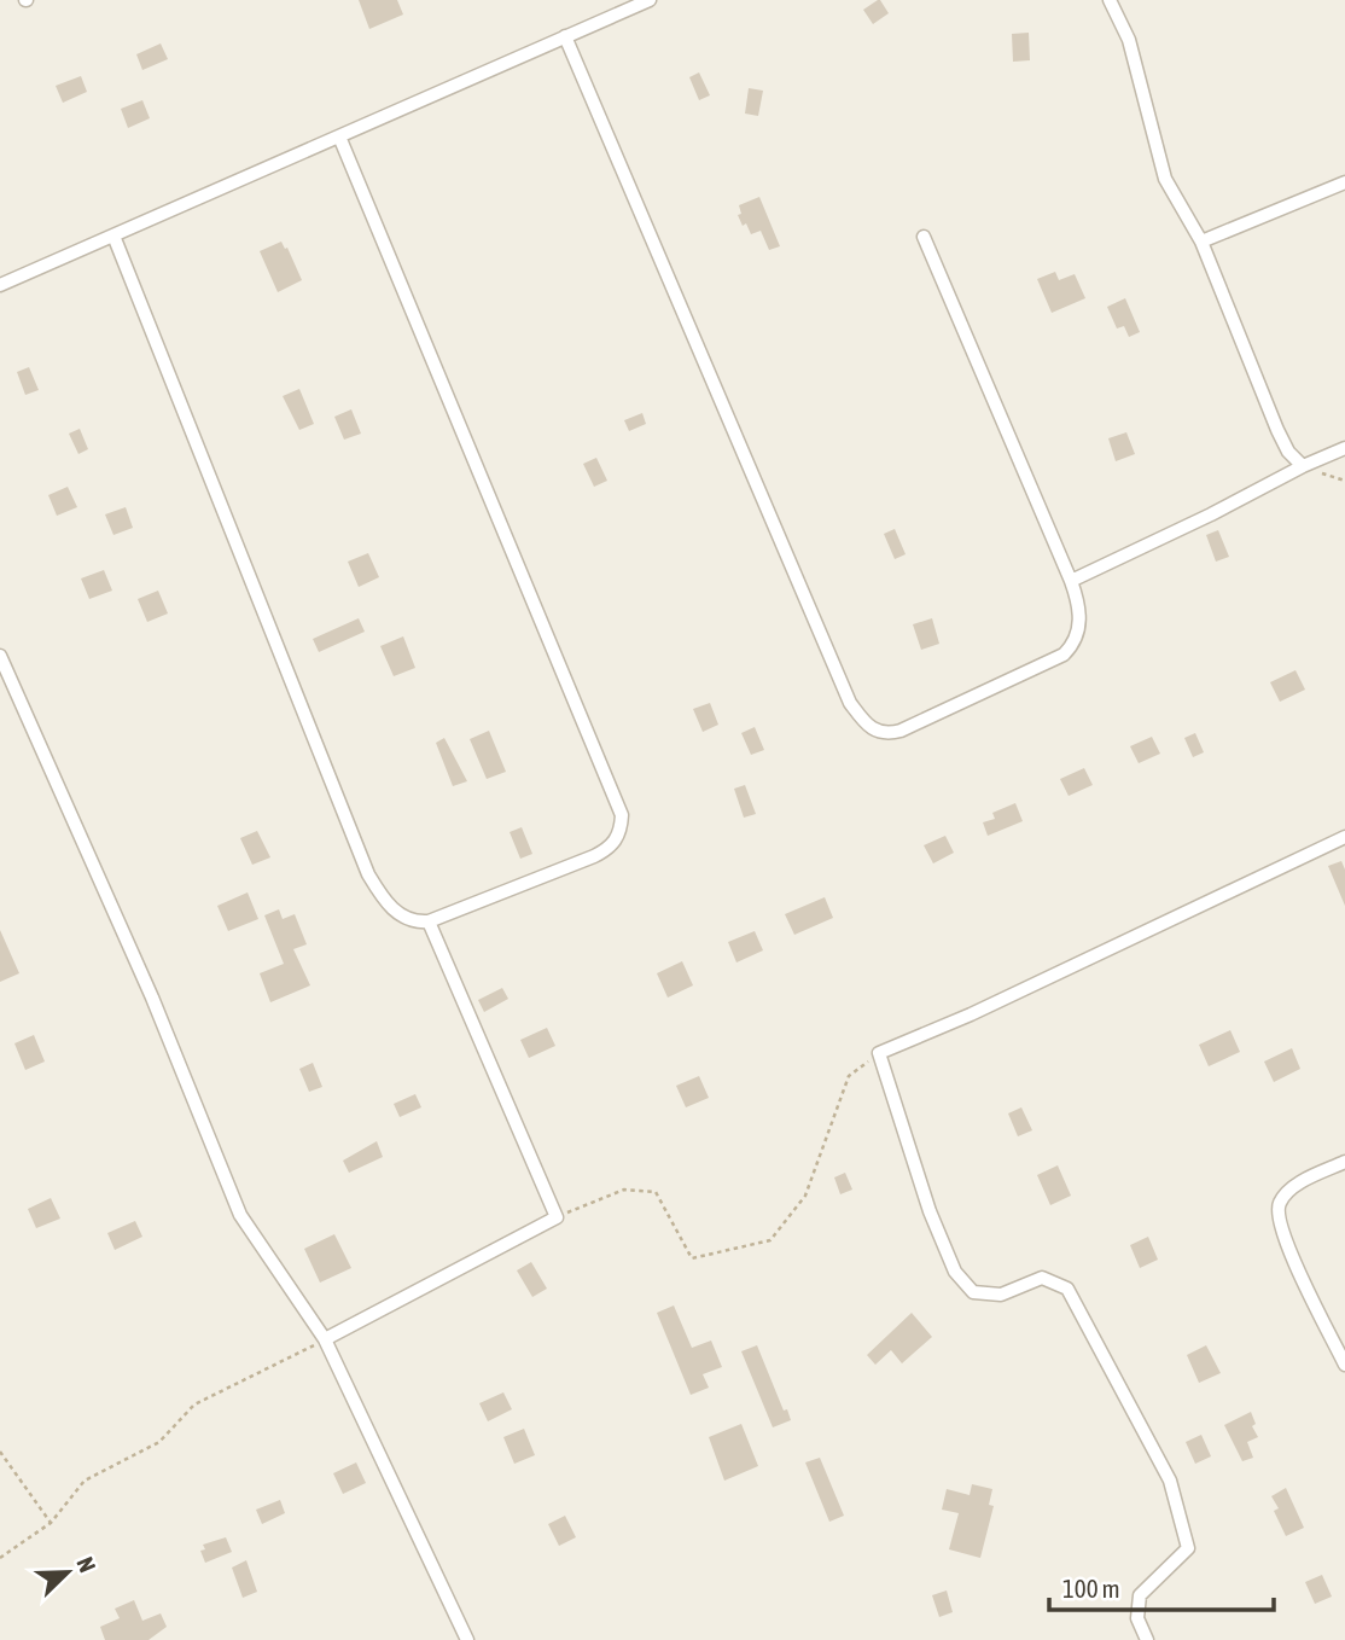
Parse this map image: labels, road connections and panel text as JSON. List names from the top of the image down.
{
  "scale_bar": "100 m",
  "north": "top right"
}
